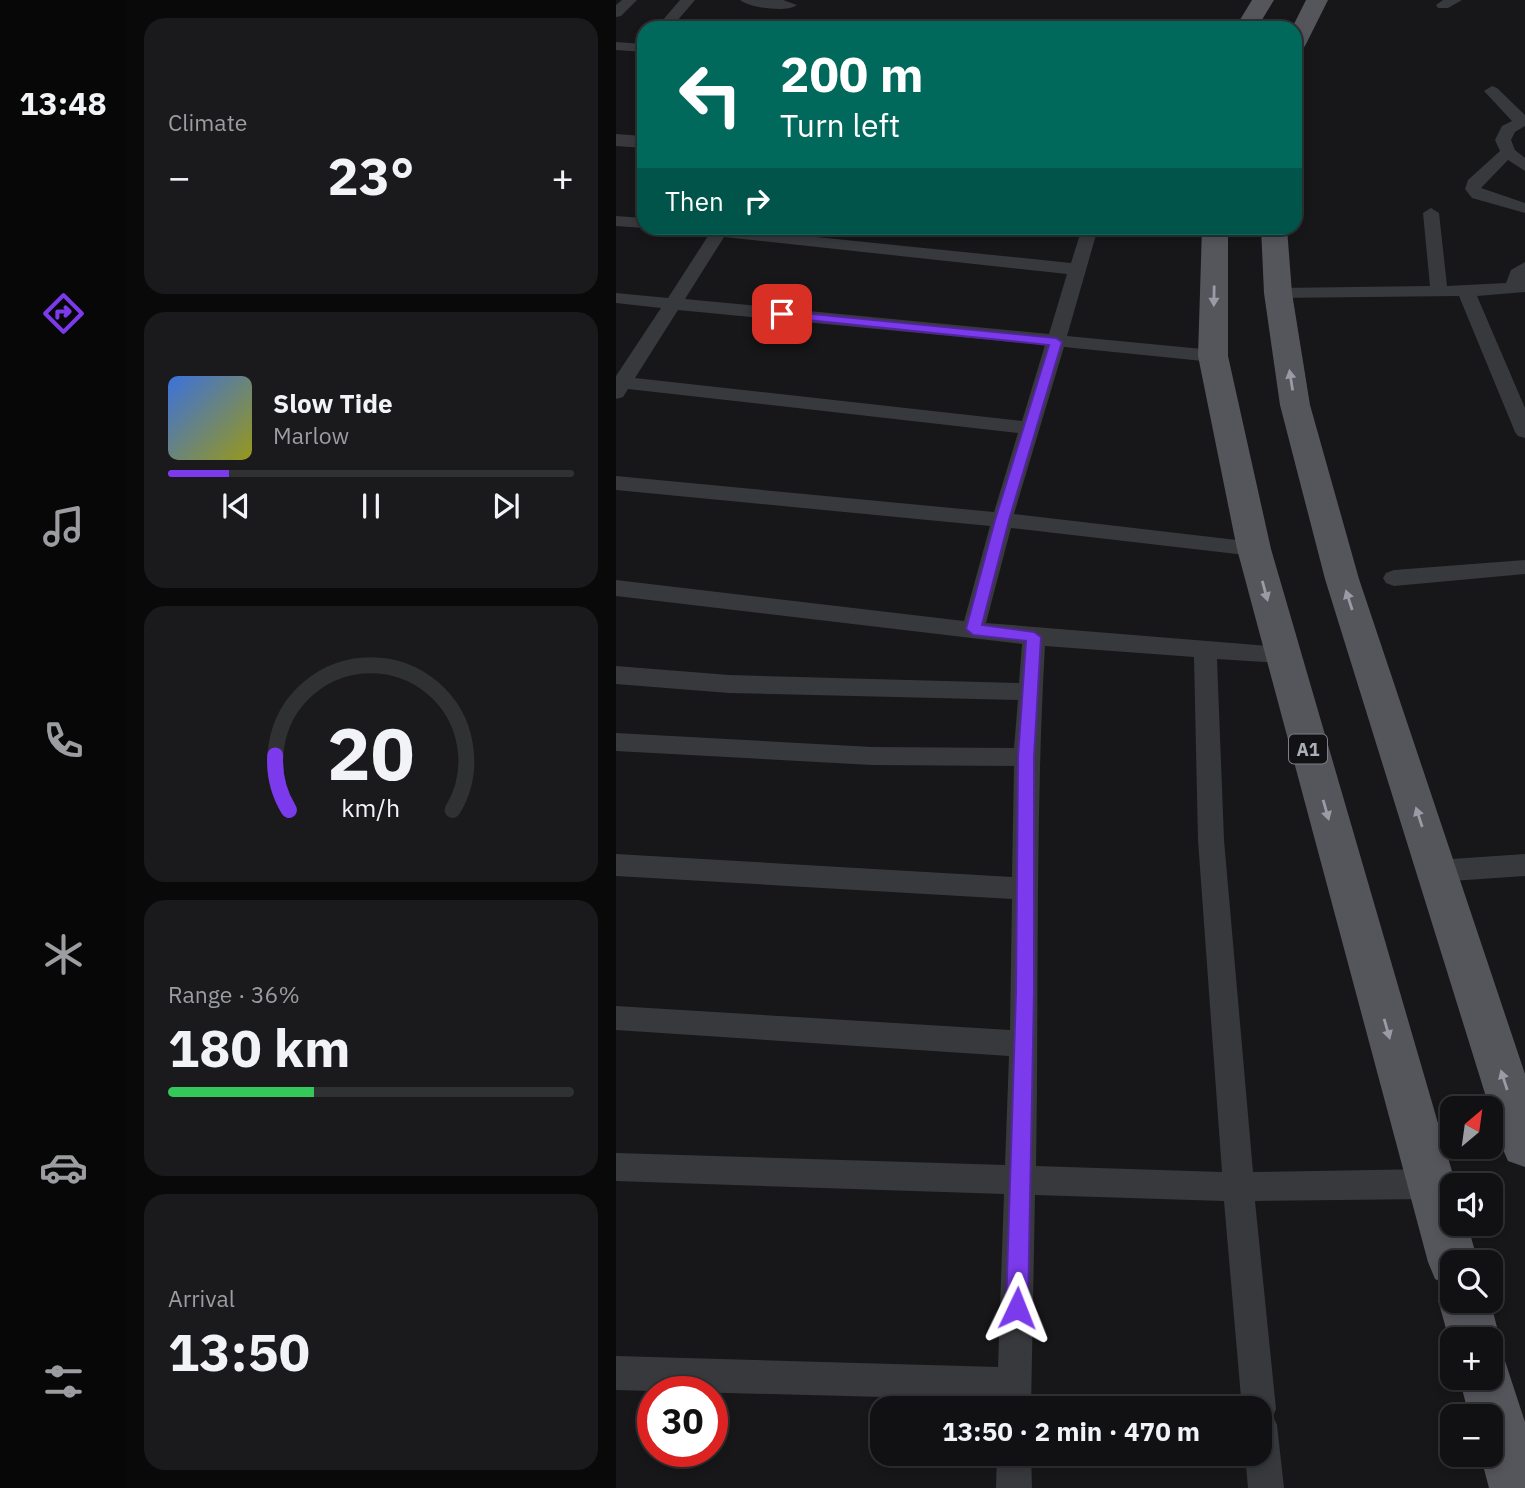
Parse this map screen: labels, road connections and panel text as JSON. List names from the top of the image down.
{
  "streets": {
    "main road": ["A1"]
  },
  "north": "top right",
  "page": {
    "tabs": "13:48",
    "tile": [
      "Climate",
      ["Range · 36%", "180 km"],
      ["Arrival", "13:50"]
    ],
    "turn": ["200 m", "Turn left"],
    "heat": ["−", "23°", "+"],
    "then": "Then",
    "song": ["Slow Tide", "Marlow"],
    "map_buttons": ["+", "−"],
    "limit": "30",
    "trip": "13:50 · 2 min · 470 m",
    "gauge": ["20", "km/h"]
  }
}
